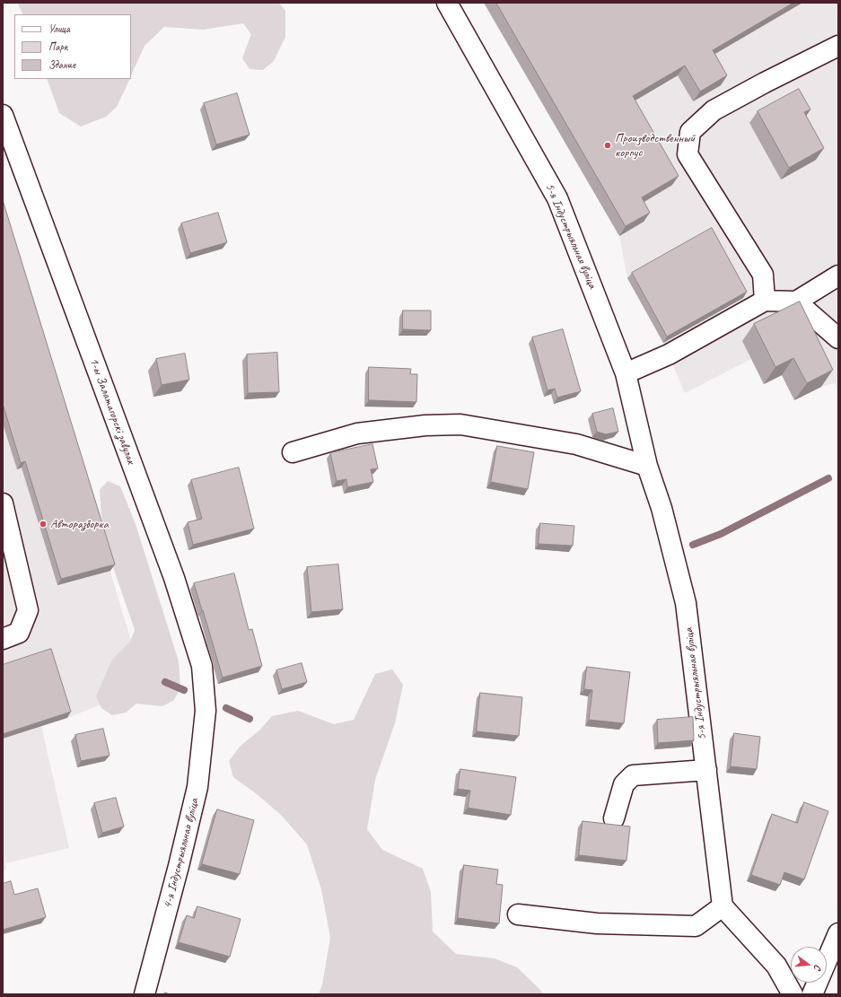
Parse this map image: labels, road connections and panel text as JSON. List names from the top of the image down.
{
  "streets": {
    "street": ["5-я Індустрыяльная вуліца", "1-ы Залатагорскі завулак", "4-я Індустрыяльная вуліца"]
  },
  "crossings": [
    ["1-ы Залатагорскі завулак", "4-я Індустрыяльная вуліца"]
  ],
  "places": ["Производственный корпус", "Авторазборка"],
  "legend": ["Улица", "Парк", "Здание"],
  "north": "right"
}
